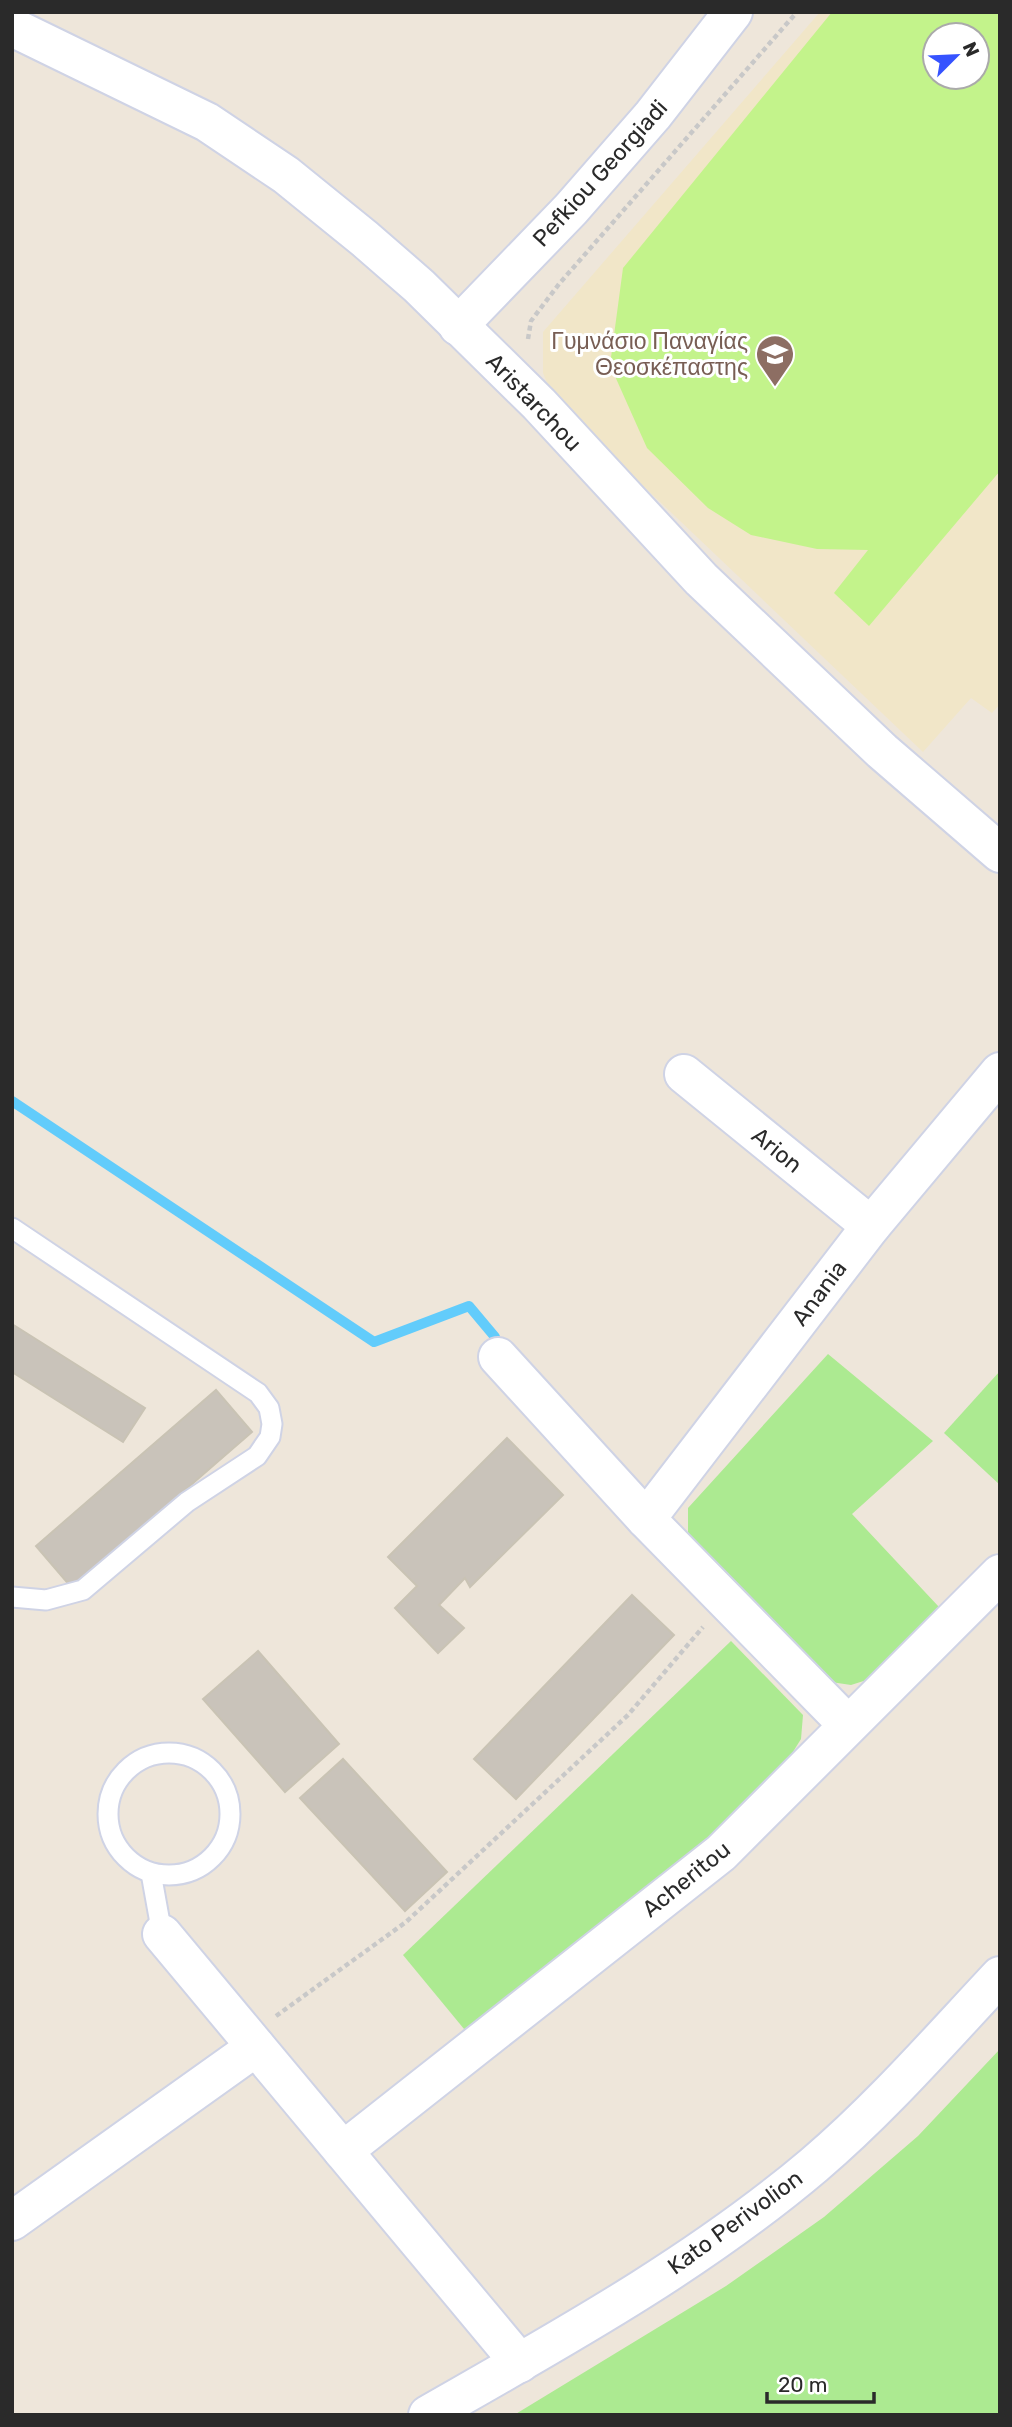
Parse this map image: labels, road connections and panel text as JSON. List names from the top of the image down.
{
  "streets": {
    "street": [
      "Pefkiou Georgiadi",
      "Aristarchou",
      "Arion",
      "Anania",
      "Acheritou",
      "Kato Perivolion"
    ]
  },
  "crossings": [
    ["Pefkiou Georgiadi", "Aristarchou"],
    ["Arion", "Anania"]
  ],
  "places": {
    "school or university": ["Γυμνάσιο Παναγίας Θεοσκέπαστης"]
  },
  "scale_bar": "20 m",
  "north": "top right"
}
